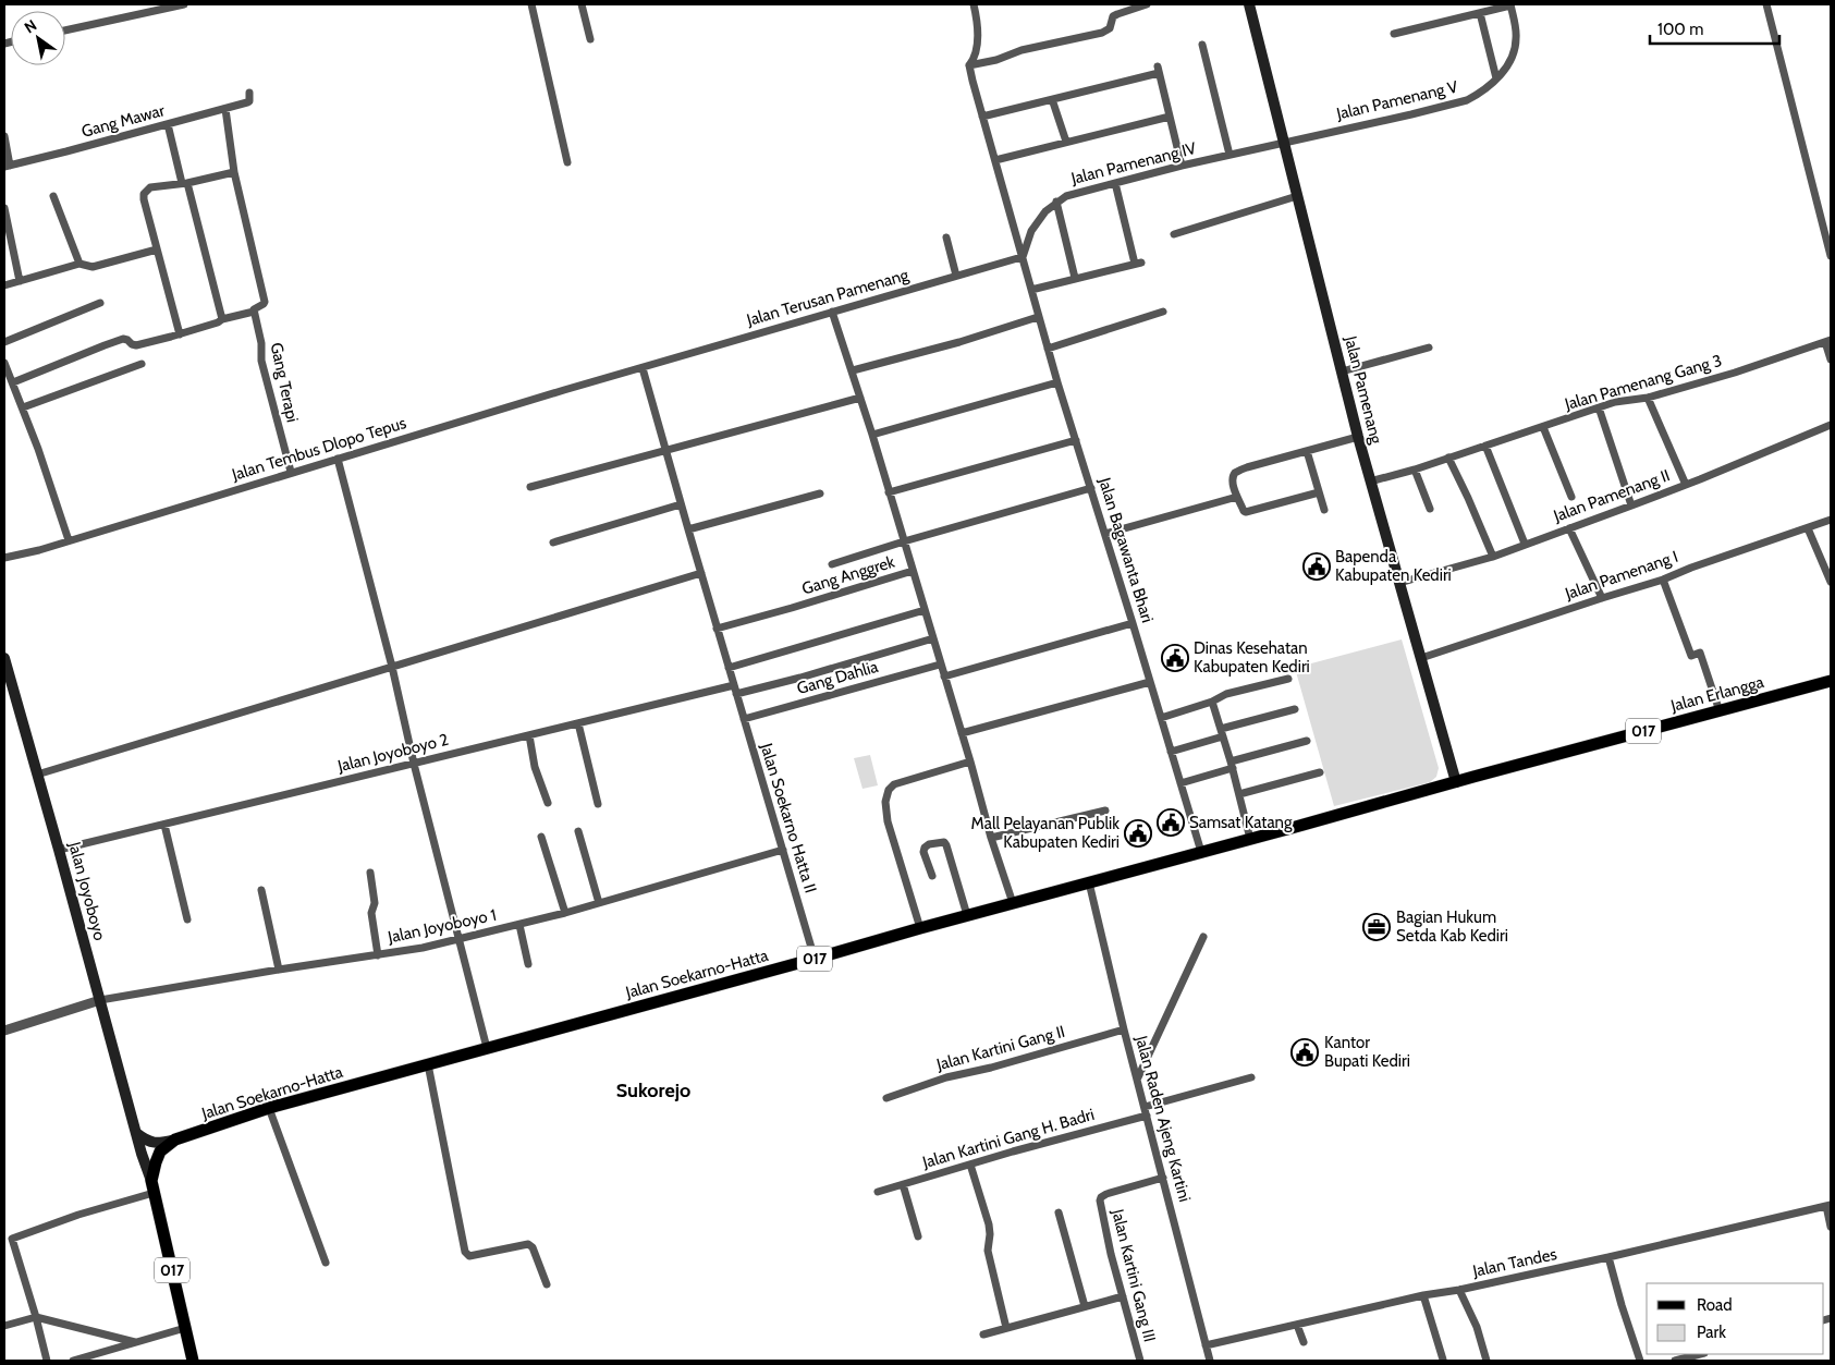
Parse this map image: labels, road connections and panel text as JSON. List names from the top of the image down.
{
  "streets": {
    "main road": [
      "Jalan Pamenang",
      "Jalan Erlangga",
      "017",
      "Jalan Joyoboyo",
      "Jalan Soekarno-Hatta"
    ],
    "street": [
      "Jalan Pamenang V",
      "Gang Mawar",
      "Jalan Pamenang IV",
      "Jalan Terusan Pamenang",
      "Gang Terapi",
      "Jalan Pamenang Gang 3",
      "Jalan Tembus Dlopo Tepus",
      "Jalan Pamenang II",
      "Jalan Bagawanta Bhari",
      "Gang Anggrek",
      "Jalan Pamenang I",
      "Gang Dahlia",
      "Jalan Joyoboyo 2",
      "Jalan Soekarno Hatta II",
      "Jalan Joyoboyo 1",
      "Jalan Kartini Gang II",
      "Jalan Raden Ajeng Kartini",
      "Jalan Kartini Gang H. Badri",
      "Jalan Tandes",
      "Jalan Kartini Gang III"
    ]
  },
  "crossings": [
    ["Jalan Pamenang V", "Jalan Pamenang IV"],
    ["Jalan Pamenang V", "Jalan Pamenang"],
    ["Jalan Pamenang IV", "Jalan Terusan Pamenang"],
    ["Jalan Pamenang IV", "Jalan Pamenang"],
    ["Jalan Pamenang IV", "Jalan Bagawanta Bhari"],
    ["Jalan Terusan Pamenang", "Jalan Tembus Dlopo Tepus"],
    ["Jalan Terusan Pamenang", "Jalan Bagawanta Bhari"],
    ["Jalan Terusan Pamenang", "Jalan Soekarno Hatta II"],
    ["Gang Terapi", "Jalan Tembus Dlopo Tepus"],
    ["Jalan Pamenang Gang 3", "Jalan Pamenang"],
    ["Jalan Pamenang", "Jalan Pamenang II"],
    ["Jalan Pamenang", "Jalan Pamenang I"],
    ["Jalan Pamenang", "Jalan Erlangga"],
    ["Jalan Pamenang", "Jalan Soekarno-Hatta"],
    ["Jalan Tembus Dlopo Tepus", "Jalan Soekarno Hatta II"],
    ["Jalan Bagawanta Bhari", "Jalan Soekarno-Hatta"],
    ["Gang Anggrek", "Jalan Soekarno Hatta II"],
    ["Gang Dahlia", "Jalan Soekarno Hatta II"],
    ["Jalan Erlangga", "Jalan Soekarno-Hatta"],
    ["017", "Jalan Joyoboyo"],
    ["017", "Jalan Soekarno-Hatta"],
    ["Jalan Joyoboyo 2", "Jalan Soekarno Hatta II"],
    ["Jalan Joyoboyo 2", "Jalan Joyoboyo"],
    ["Jalan Soekarno Hatta II", "Jalan Joyoboyo 1"],
    ["Jalan Soekarno Hatta II", "Jalan Soekarno-Hatta"],
    ["Jalan Joyoboyo", "Jalan Joyoboyo 1"],
    ["Jalan Joyoboyo", "Jalan Soekarno-Hatta"],
    ["Jalan Soekarno-Hatta", "Jalan Raden Ajeng Kartini"],
    ["Jalan Kartini Gang II", "Jalan Raden Ajeng Kartini"],
    ["Jalan Raden Ajeng Kartini", "Jalan Kartini Gang H. Badri"],
    ["Jalan Raden Ajeng Kartini", "Jalan Tandes"],
    ["Jalan Raden Ajeng Kartini", "Jalan Kartini Gang III"]
  ],
  "districts": ["Sukorejo"],
  "places": {
    "public building": [
      "Bapenda Kabupaten Kediri",
      "Dinas Kesehatan Kabupaten Kediri",
      "Samsat Katang",
      "Mall Pelayanan Publik Kabupaten Kediri",
      "Kantor Bupati Kediri"
    ],
    "office": ["Bagian Hukum Setda Kab Kediri"]
  },
  "legend": ["Road", "Park"],
  "scale_bar": "100 m",
  "north": "top left"
}
